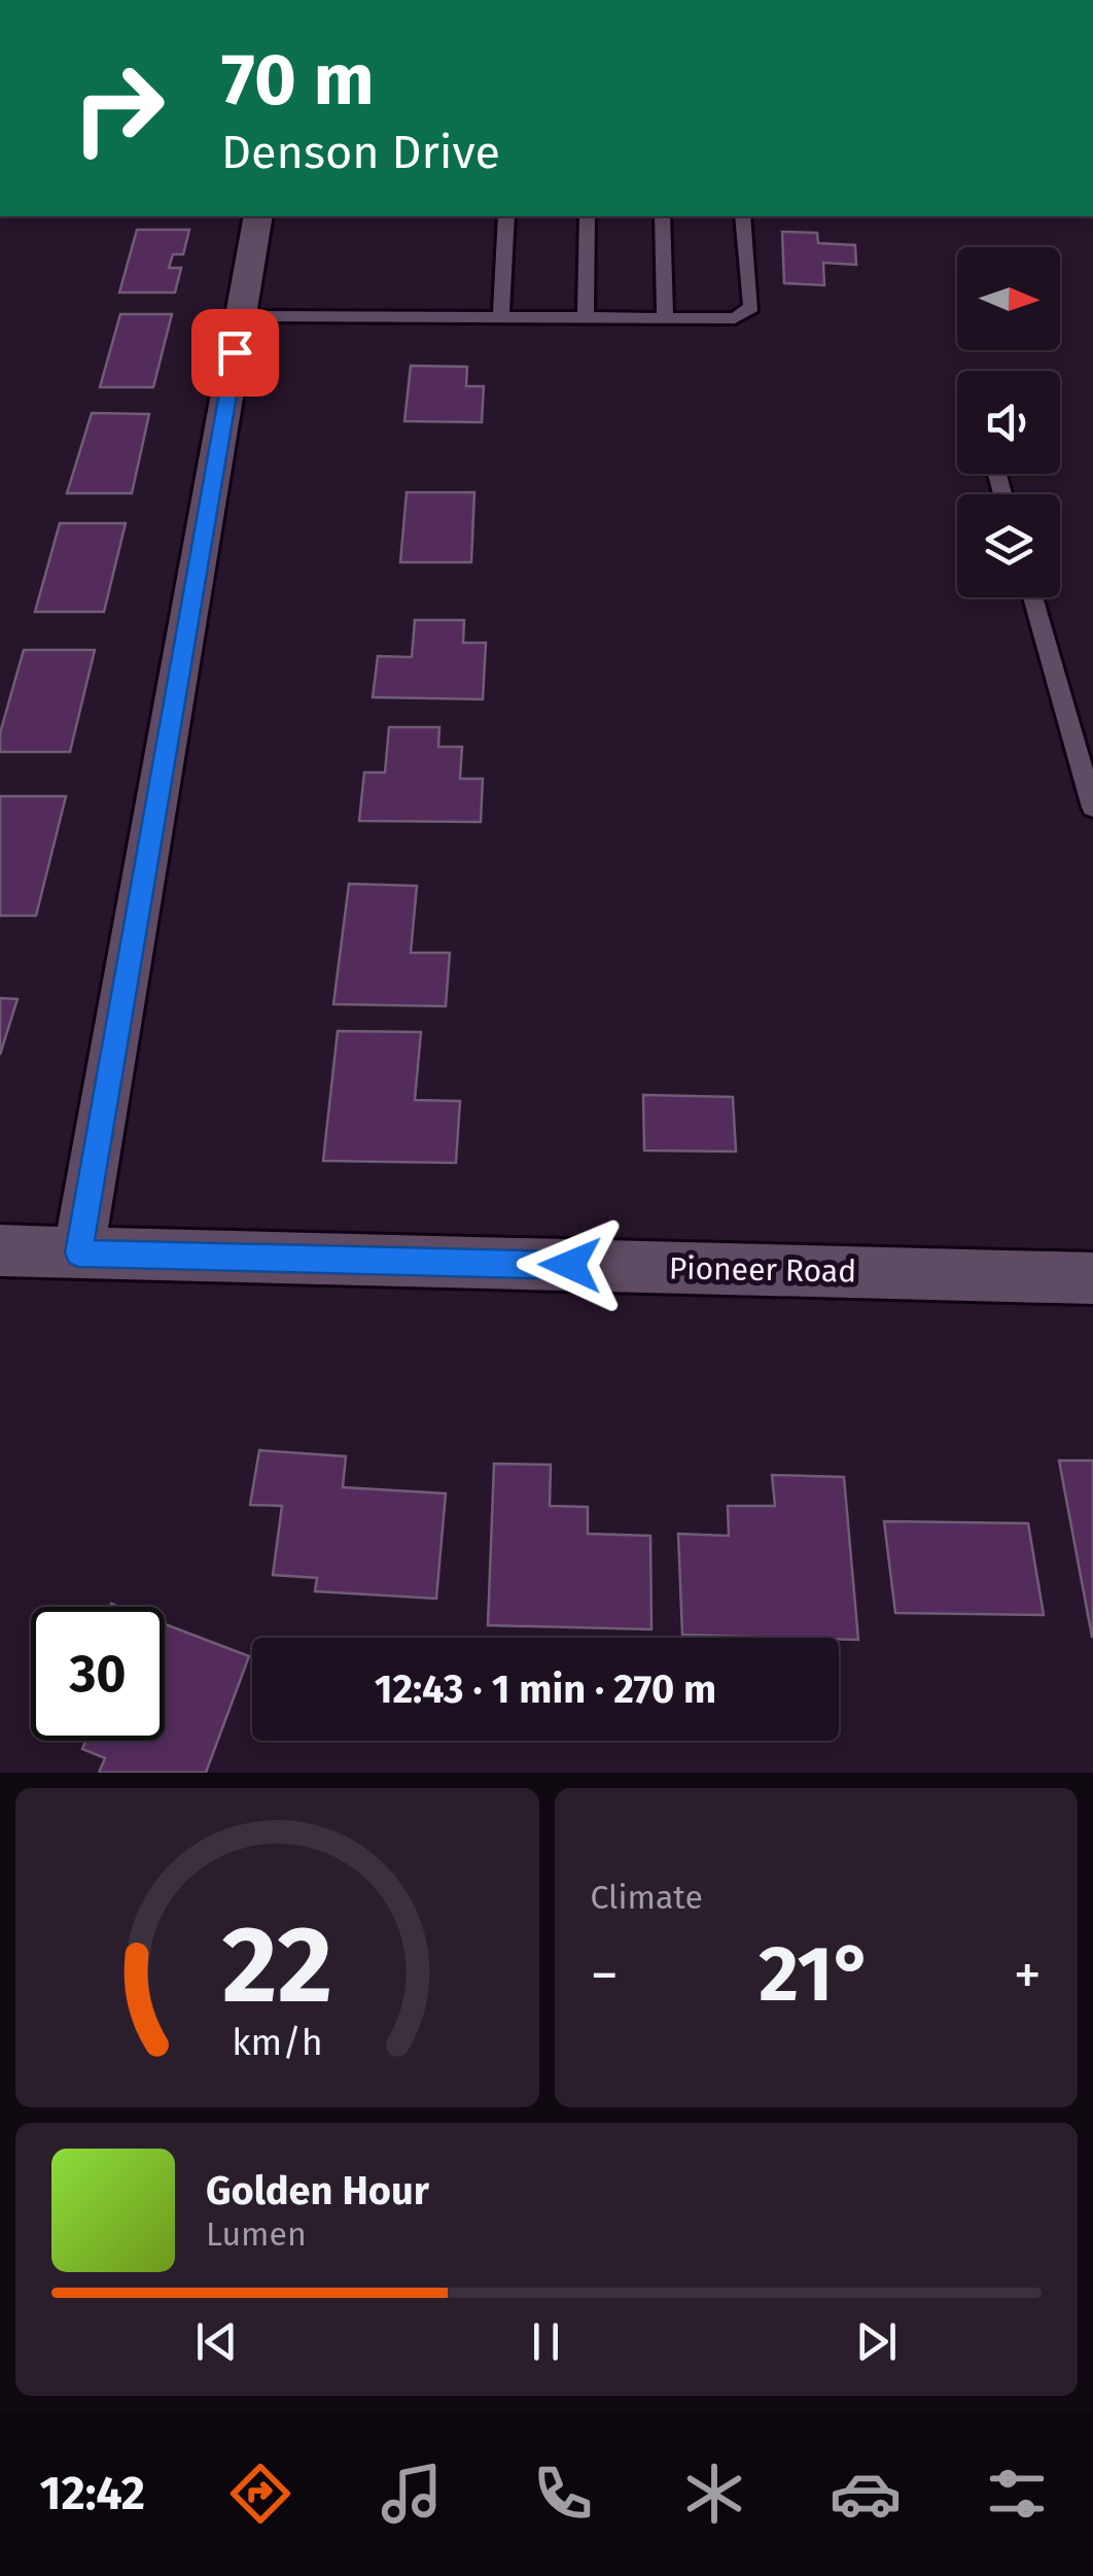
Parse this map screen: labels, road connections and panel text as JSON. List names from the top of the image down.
{
  "streets": {
    "street": ["Pioneer Road"]
  },
  "north": "right",
  "page": {
    "turn": ["70 m", "Denson Drive"],
    "limit": "30",
    "trip": "12:43 · 1 min · 270 m",
    "tile": "Climate",
    "heat": ["−", "21°", "+"],
    "song": ["Golden Hour", "Lumen"],
    "tabs": "12:42",
    "gauge": ["22", "km/h"]
  }
}
